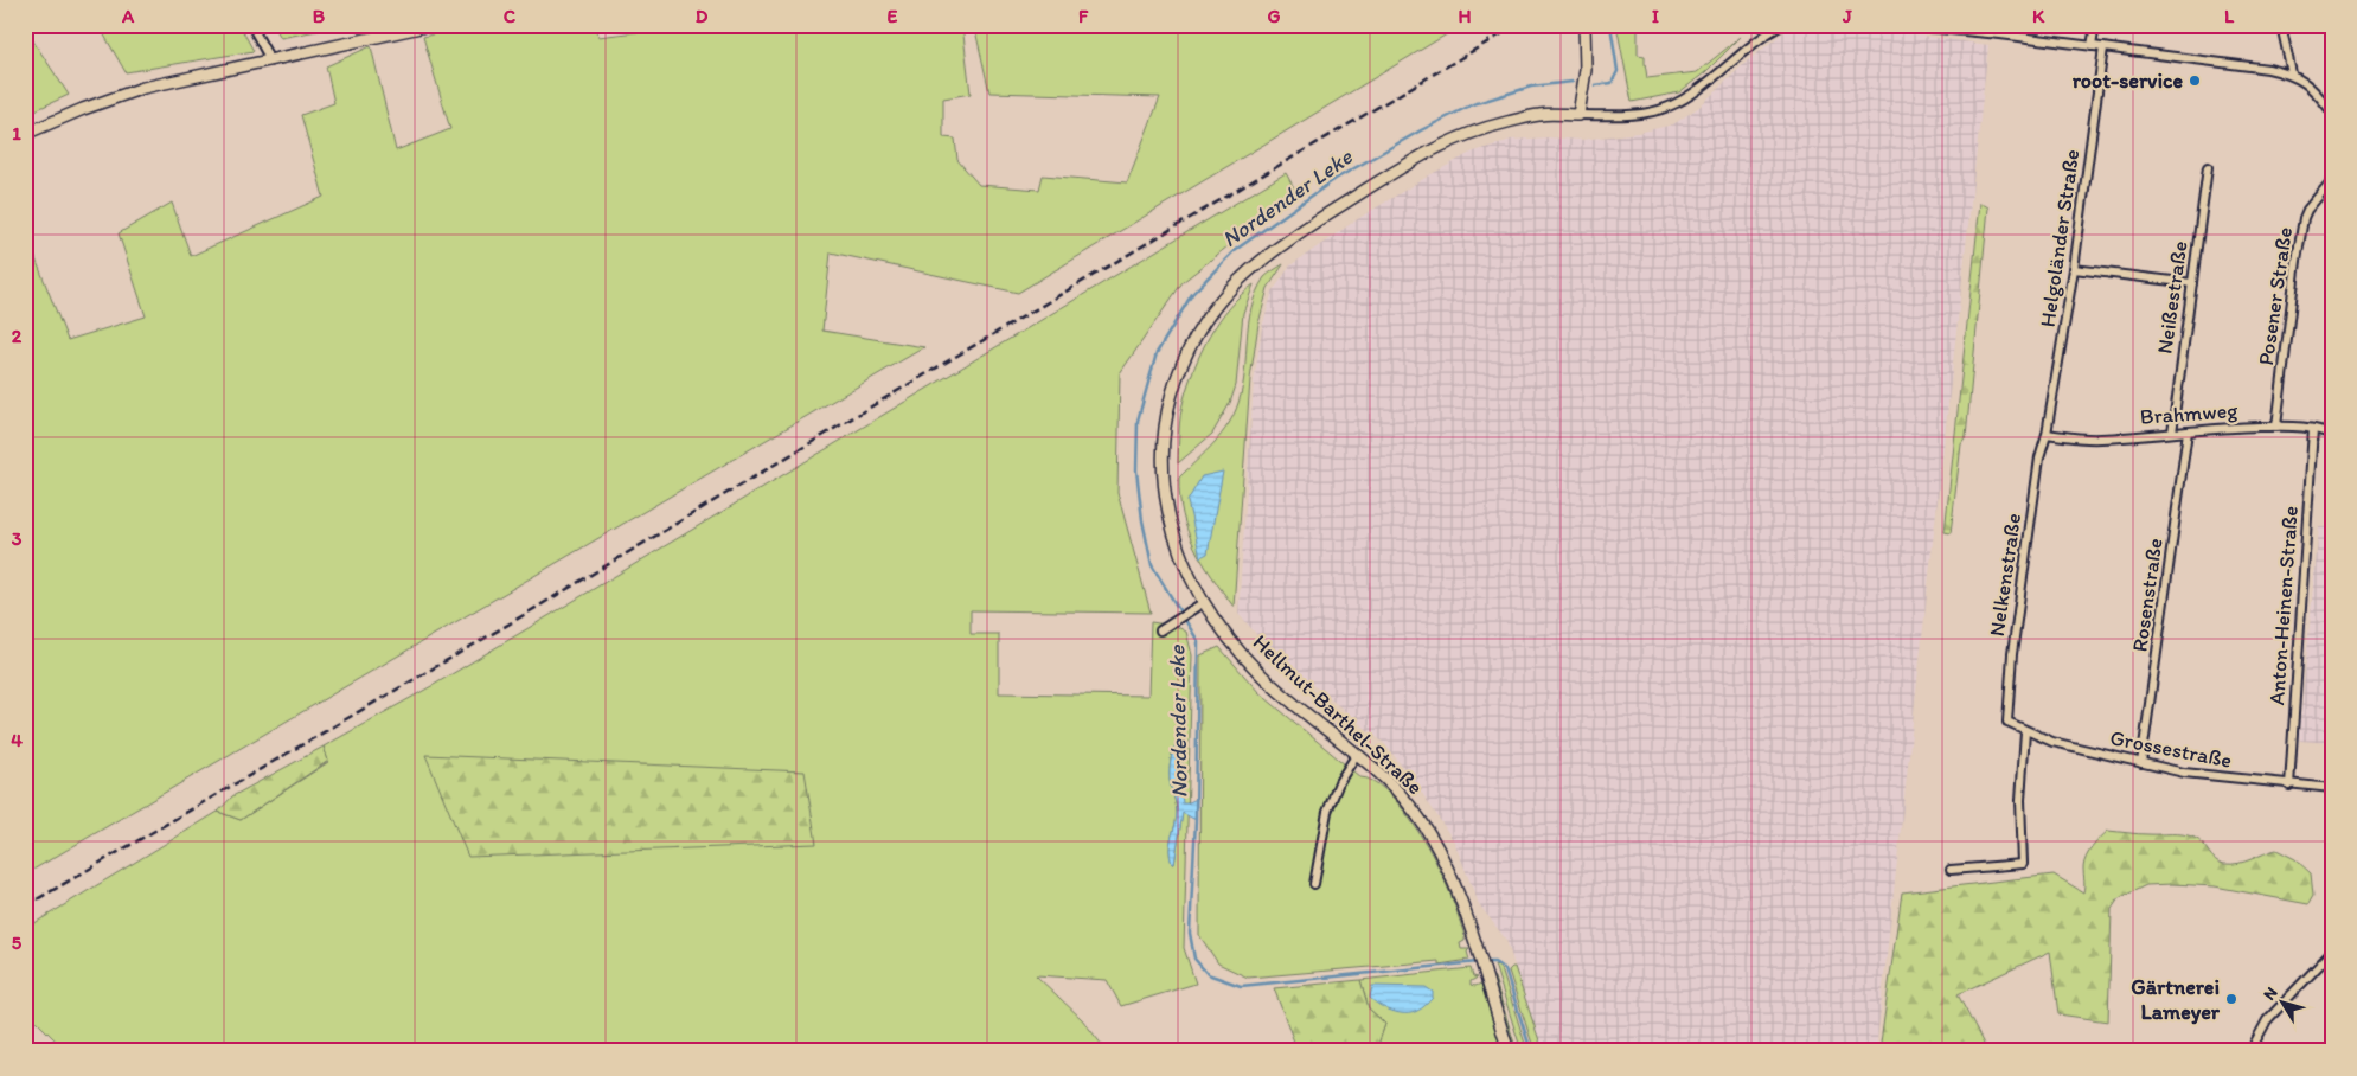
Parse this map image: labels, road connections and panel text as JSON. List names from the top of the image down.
{
  "streets": {
    "street": [
      "Helgoländer Straße",
      "Posener Straße",
      "Neißestraße",
      "Brahmweg",
      "Nelkenstraße",
      "Rosenstraße",
      "Anton-Heinen-Straße",
      "Hellmut-Barthel-Straße",
      "Grossestraße"
    ]
  },
  "crossings": [
    ["Helgoländer Straße", "Brahmweg"],
    ["Helgoländer Straße", "Nelkenstraße"],
    ["Posener Straße", "Brahmweg"],
    ["Neißestraße", "Brahmweg"],
    ["Brahmweg", "Nelkenstraße"],
    ["Brahmweg", "Rosenstraße"],
    ["Brahmweg", "Anton-Heinen-Straße"],
    ["Nelkenstraße", "Grossestraße"],
    ["Rosenstraße", "Grossestraße"],
    ["Anton-Heinen-Straße", "Grossestraße"]
  ],
  "water": ["Nordender Leke"],
  "places": ["root-service", "Gärtnerei Lameyer"],
  "north": "top left",
  "grid": {
    "columns": [
      "A",
      "B",
      "C",
      "D",
      "E",
      "F",
      "G",
      "H",
      "I",
      "J",
      "K",
      "L"
    ],
    "rows": [
      "1",
      "2",
      "3",
      "4",
      "5"
    ]
  }
}
